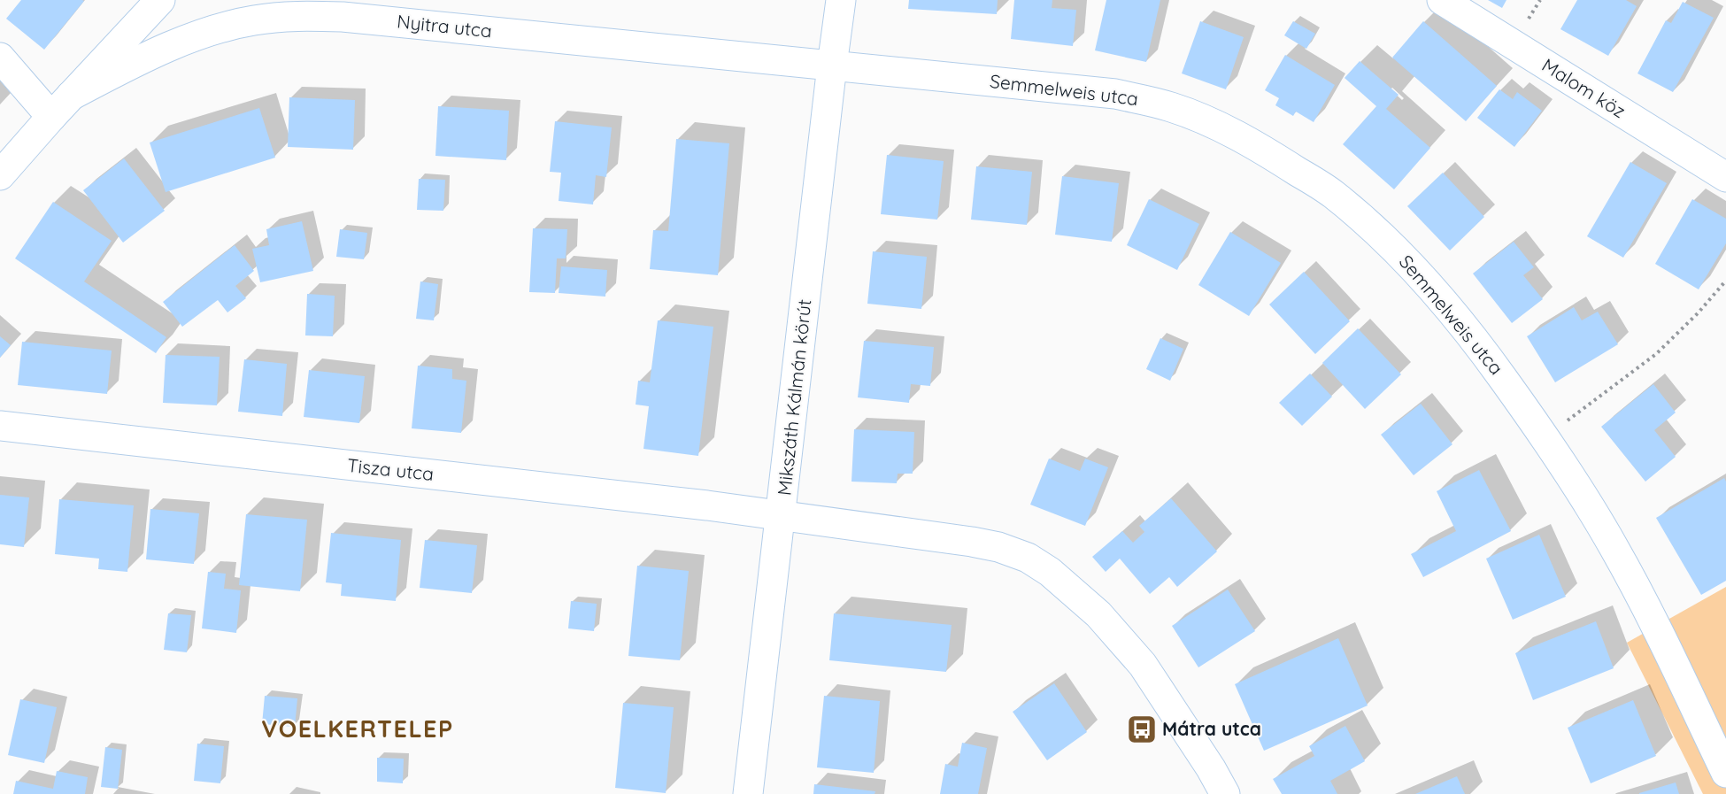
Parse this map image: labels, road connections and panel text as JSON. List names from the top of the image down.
{
  "streets": {
    "street": [
      "Nyitra utca",
      "Malom köz",
      "Semmelweis utca",
      "Mikszáth Kálmán körút",
      "Tisza utca"
    ]
  },
  "crossings": [
    ["Nyitra utca", "Semmelweis utca"],
    ["Nyitra utca", "Mikszáth Kálmán körút"],
    ["Semmelweis utca", "Mikszáth Kálmán körút"],
    ["Mikszáth Kálmán körút", "Tisza utca"]
  ],
  "districts": ["VOELKERTELEP"],
  "places": {
    "bus stop": ["Mátra utca"]
  }
}
